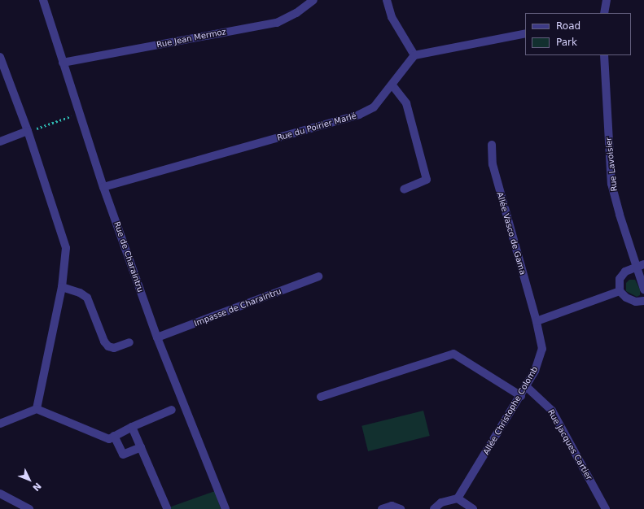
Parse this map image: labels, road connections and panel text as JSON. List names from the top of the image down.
{
  "streets": {
    "street": [
      "Rue Jean Mermoz",
      "Rue du Poirier Marlé",
      "Rue Lavoisier",
      "Allée Vasco de Gama",
      "Rue de Charaintru",
      "Impasse de Charaintru",
      "Allée Christophe Colomb",
      "Rue Jacques Cartier"
    ]
  },
  "crossings": [
    ["Rue Jean Mermoz", "Rue de Charaintru"],
    ["Rue du Poirier Marlé", "Rue de Charaintru"],
    ["Allée Vasco de Gama", "Allée Christophe Colomb"],
    ["Rue de Charaintru", "Impasse de Charaintru"],
    ["Allée Christophe Colomb", "Rue Jacques Cartier"]
  ],
  "legend": ["Road", "Park"],
  "north": "bottom right"
}
